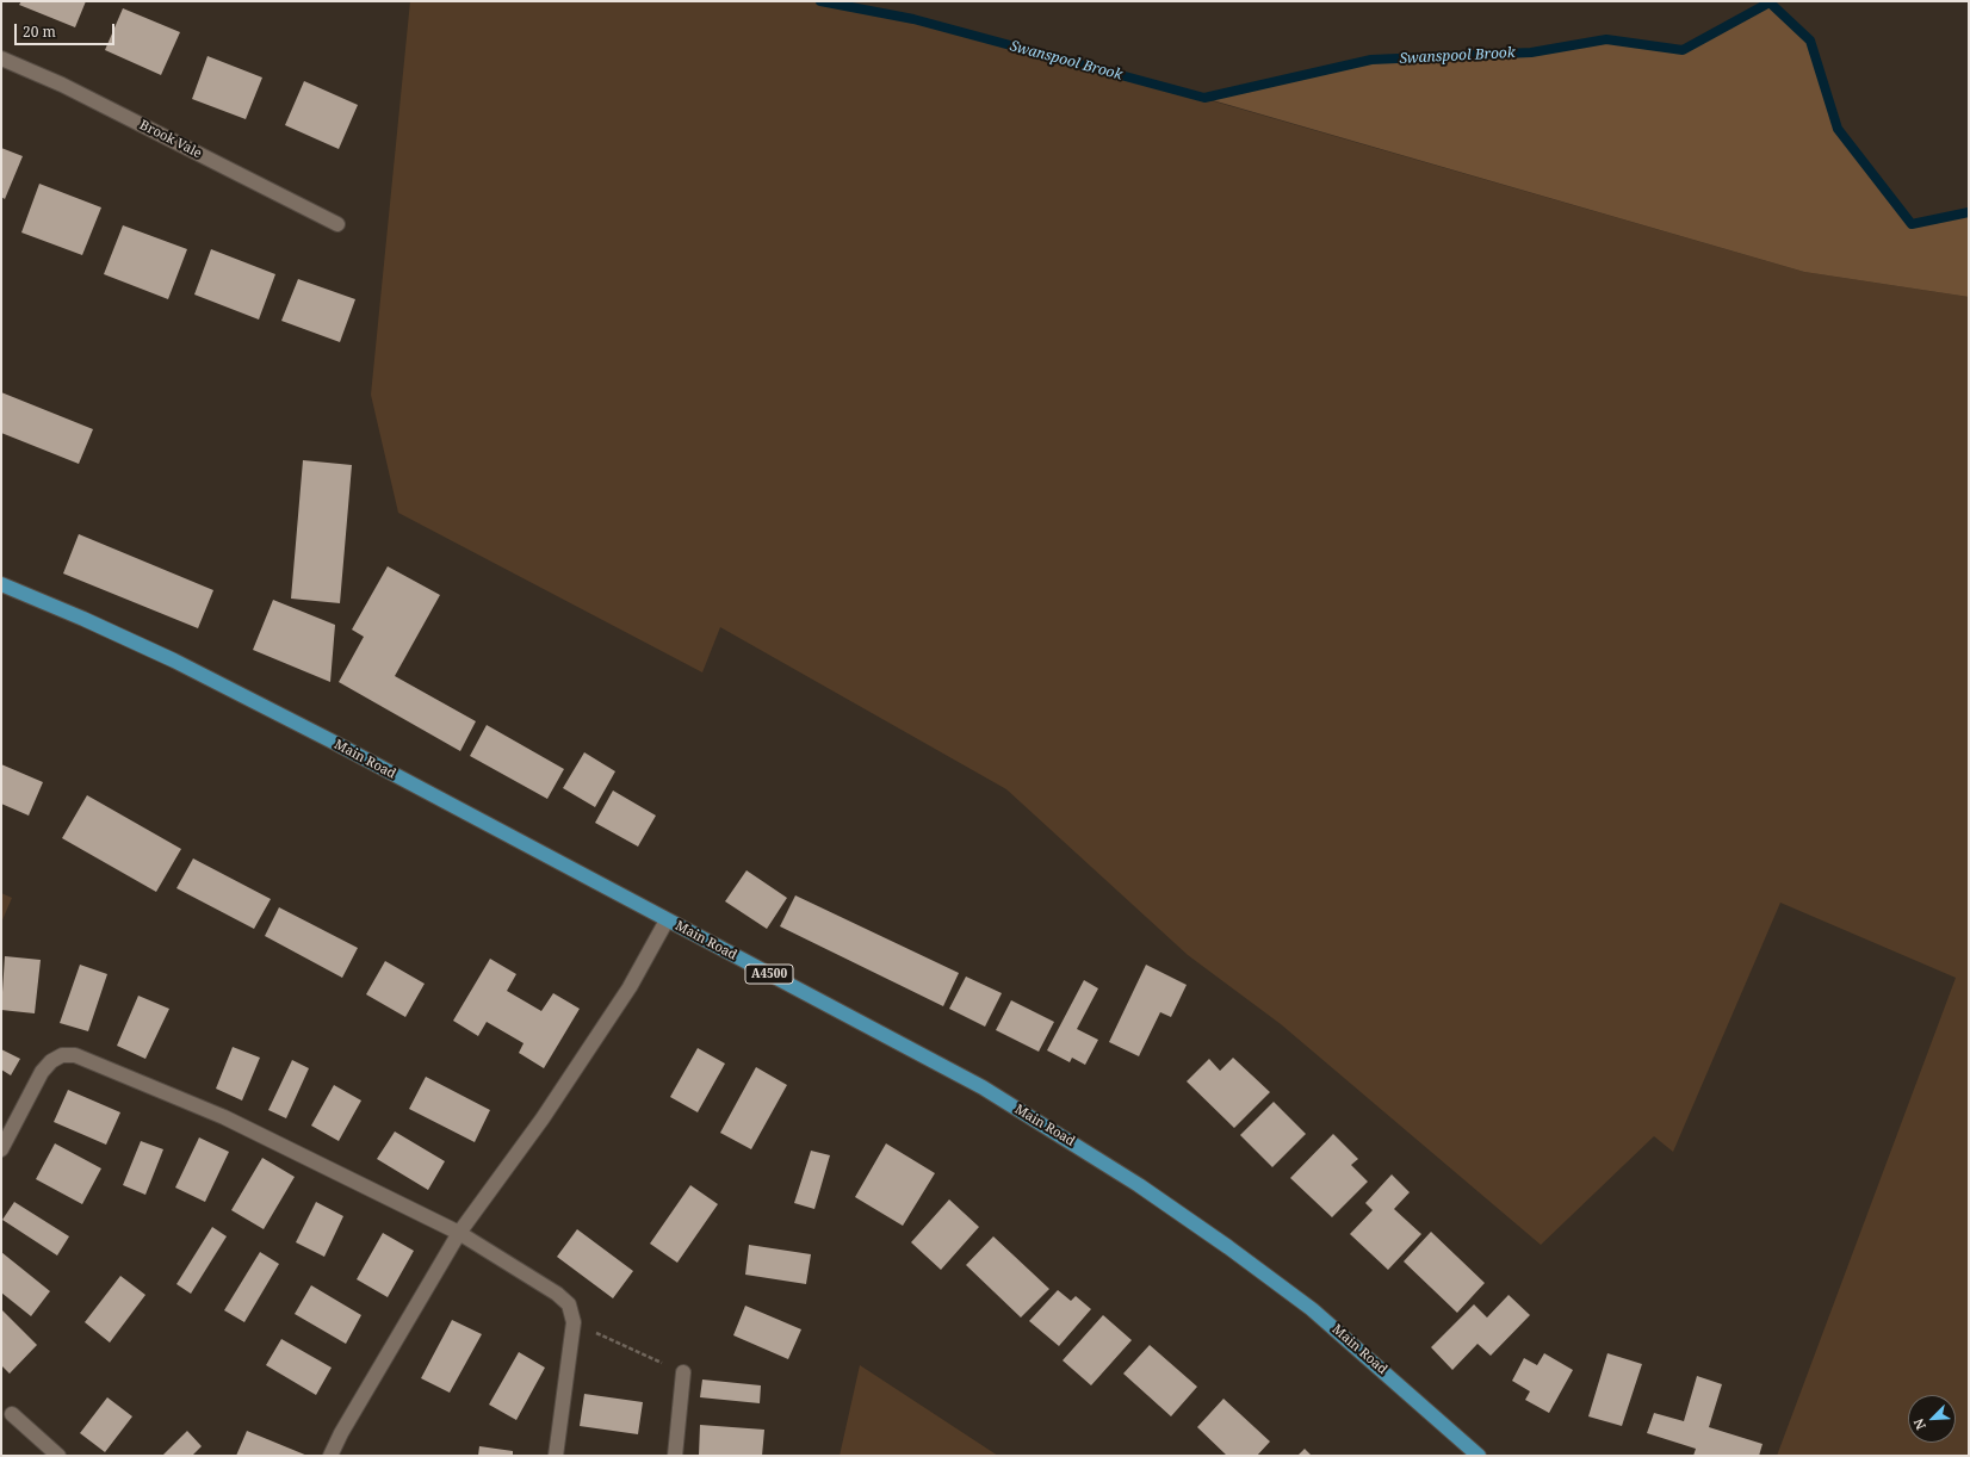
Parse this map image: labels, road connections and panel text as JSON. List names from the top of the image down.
{
  "streets": {
    "main road": ["Main Road", "A4500"],
    "street": ["Brook Vale"]
  },
  "water": ["Swanspool Brook"],
  "scale_bar": "20 m",
  "north": "bottom left"
}
